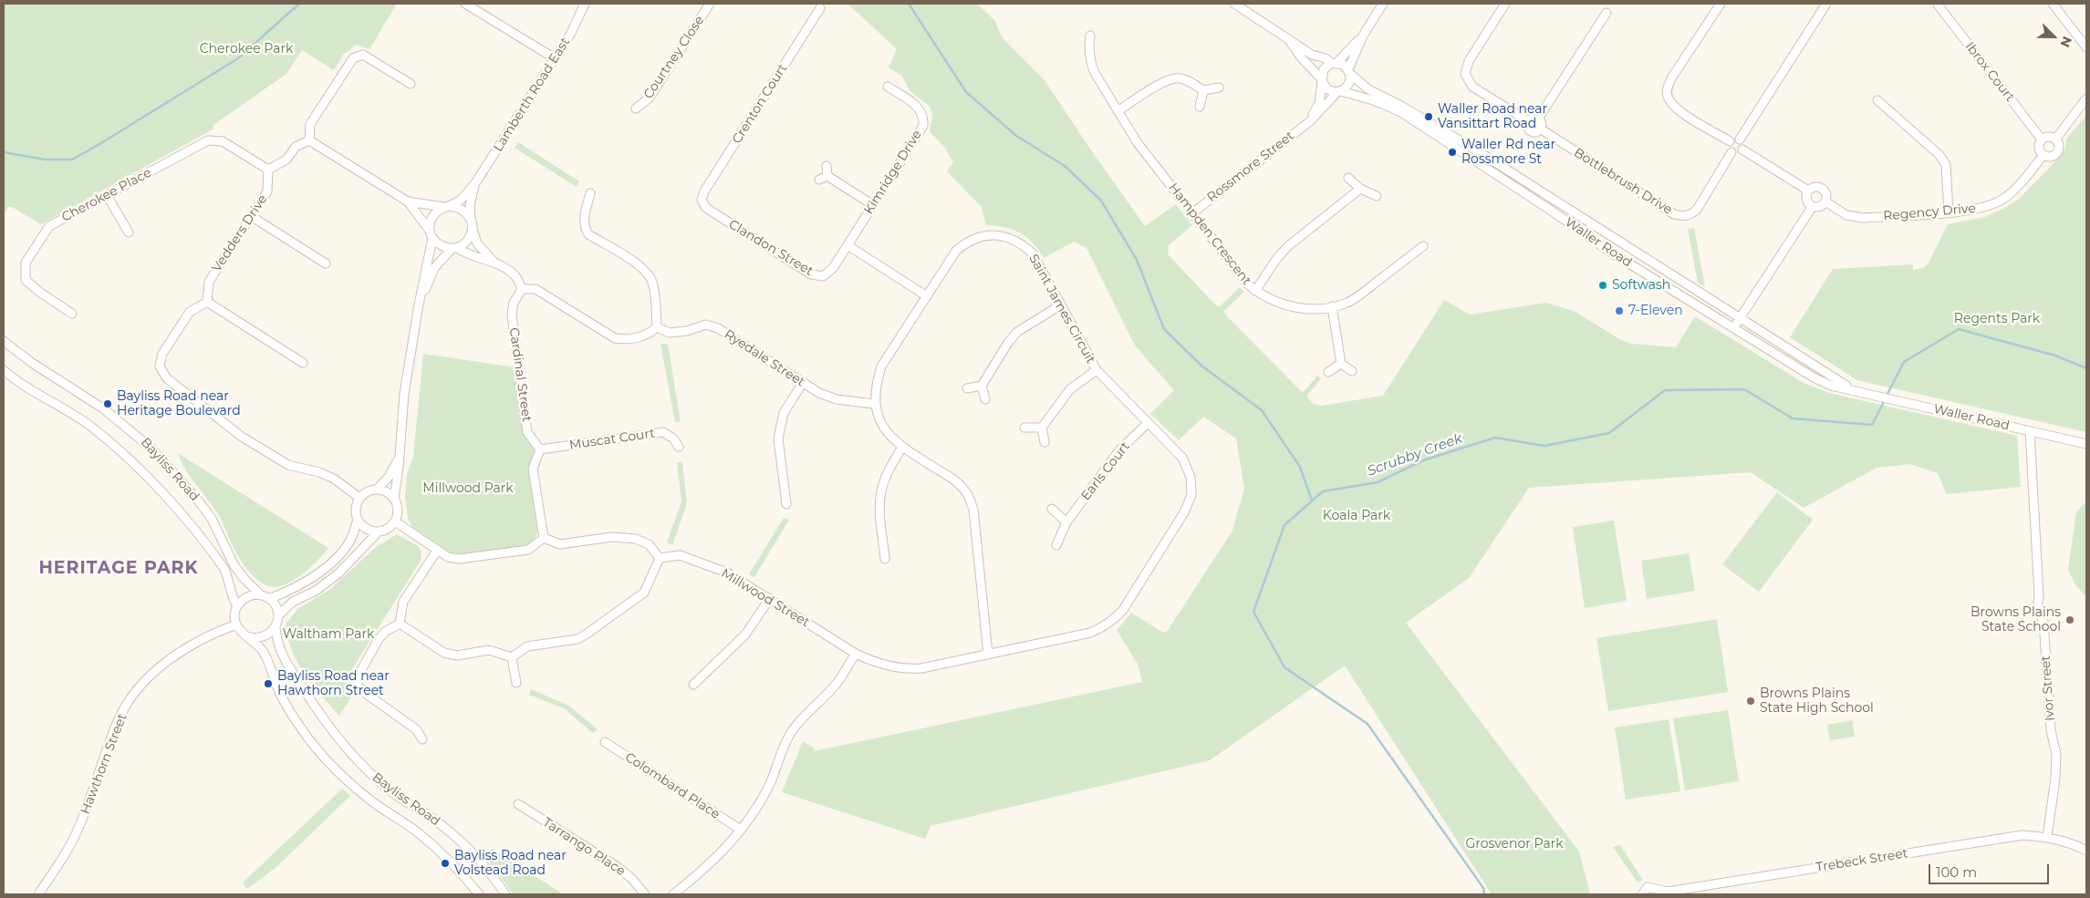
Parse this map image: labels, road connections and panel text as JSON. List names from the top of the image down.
{
  "streets": {
    "street": [
      "Courtney Close",
      "Ibrox Court",
      "Lamberth Road East",
      "Crenton Court",
      "Rossmore Street",
      "Kimridge Drive",
      "Bottlebrush Drive",
      "Cherokee Place",
      "Regency Drive",
      "Vedders Drive",
      "Hampden Crescent",
      "Waller Road",
      "Clandon Street",
      "Saint James Circuit",
      "Ryedale Street",
      "Cardinal Street",
      "Muscat Court",
      "Bayliss Road",
      "Earls Court",
      "Millwood Street",
      "Ivor Street",
      "Hawthorn Street",
      "Colombard Place",
      "Tarrango Place",
      "Trebeck Street"
    ]
  },
  "crossings": [
    ["Ibrox Court", "Regency Drive"],
    ["Crenton Court", "Clandon Street"],
    ["Rossmore Street", "Hampden Crescent"],
    ["Rossmore Street", "Waller Road"],
    ["Kimridge Drive", "Clandon Street"],
    ["Cherokee Place", "Vedders Drive"],
    ["Waller Road", "Ivor Street"],
    ["Saint James Circuit", "Ryedale Street"],
    ["Saint James Circuit", "Earls Court"],
    ["Saint James Circuit", "Millwood Street"],
    ["Cardinal Street", "Muscat Court"],
    ["Bayliss Road", "Hawthorn Street"],
    ["Ivor Street", "Trebeck Street"]
  ],
  "districts": ["HERITAGE PARK"],
  "water": ["Scrubby Creek"],
  "parks": [
    "Cherokee Park",
    "Regents Park",
    "Millwood Park",
    "Koala Park",
    "Waltham Park",
    "Grosvenor Park"
  ],
  "places": [
    "Waller Road near Vansittart Road",
    "Waller Rd near Rossmore St",
    "Softwash",
    "7-Eleven",
    "Bayliss Road near Heritage Boulevard",
    "Browns Plains State School",
    "Bayliss Road near Hawthorn Street",
    "Browns Plains State High School",
    "Bayliss Road near Volstead Road"
  ],
  "scale_bar": "100 m",
  "north": "bottom right"
}
